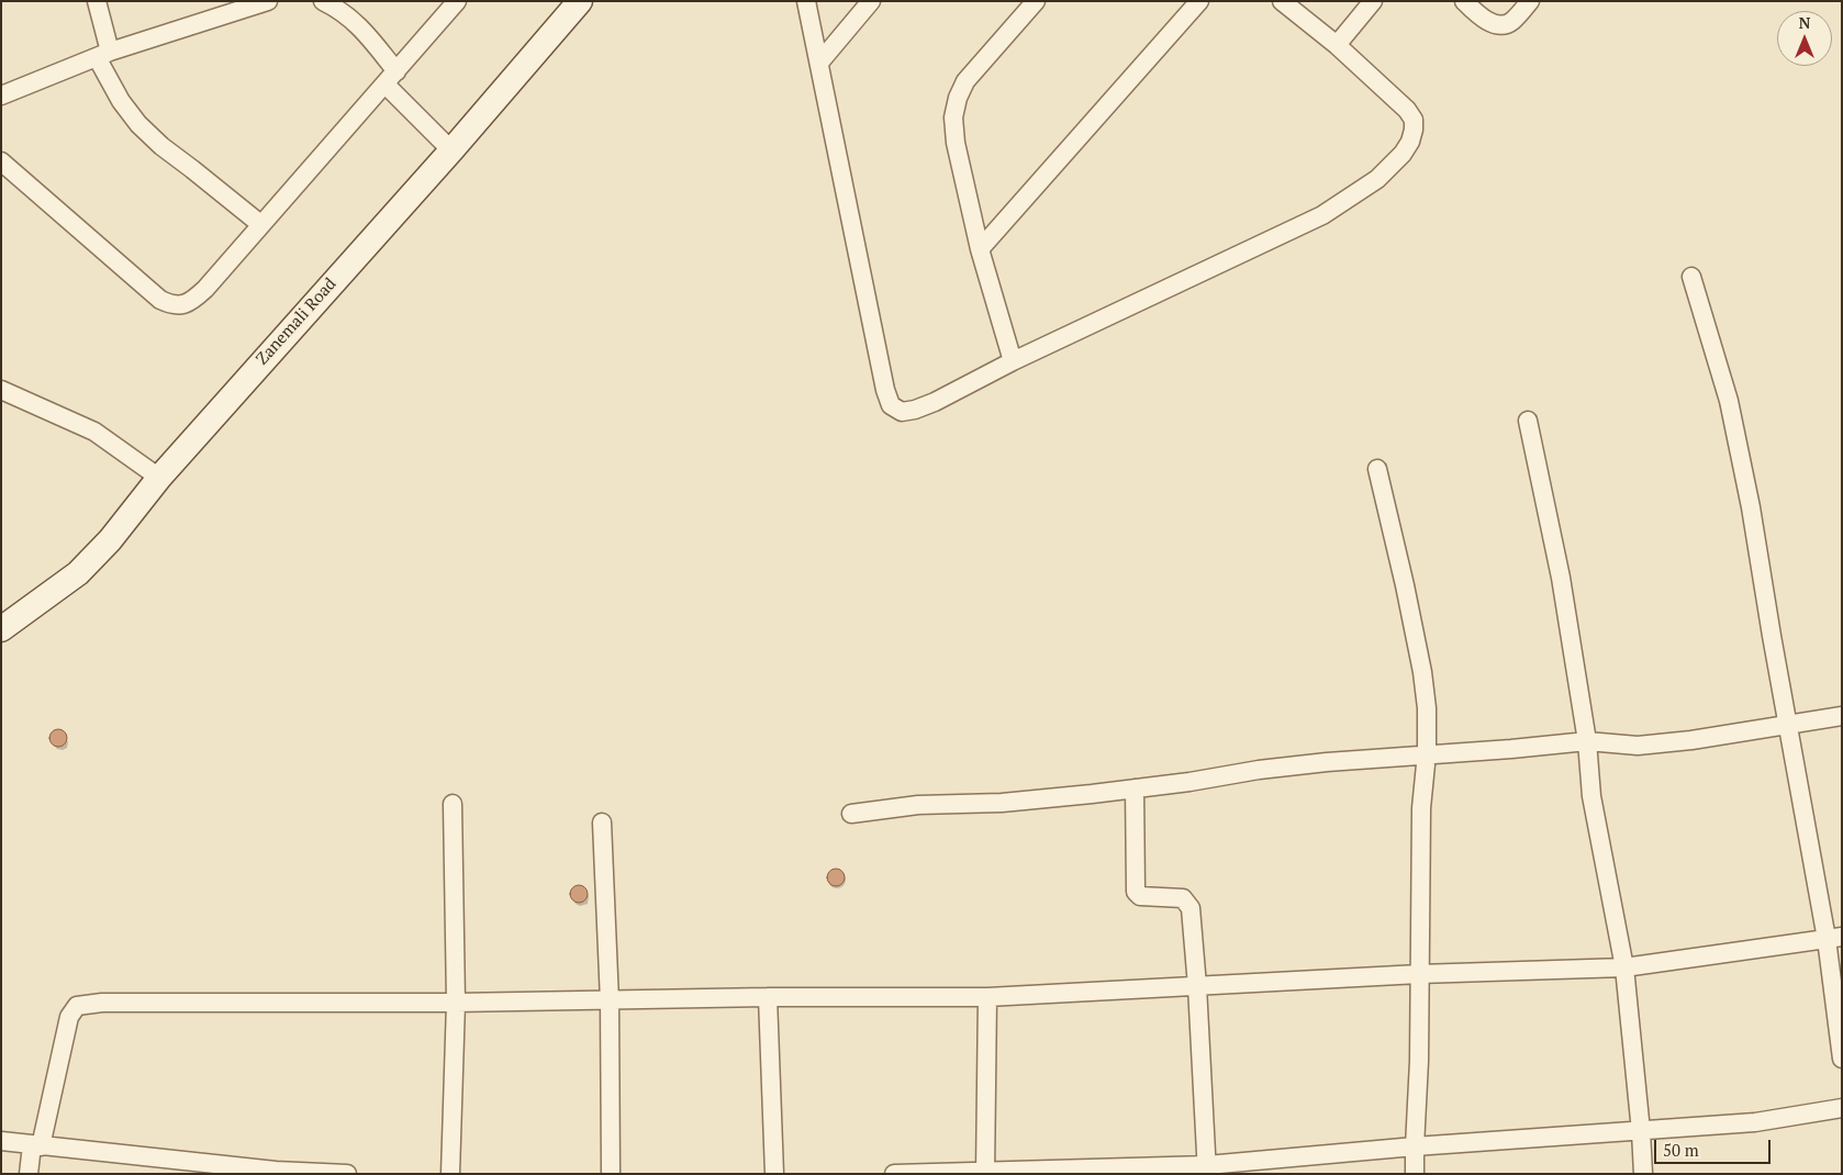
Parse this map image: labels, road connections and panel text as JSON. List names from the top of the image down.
{
  "streets": {
    "street": ["Zanemali Road"]
  },
  "scale_bar": "50 m",
  "north": "top"
}
